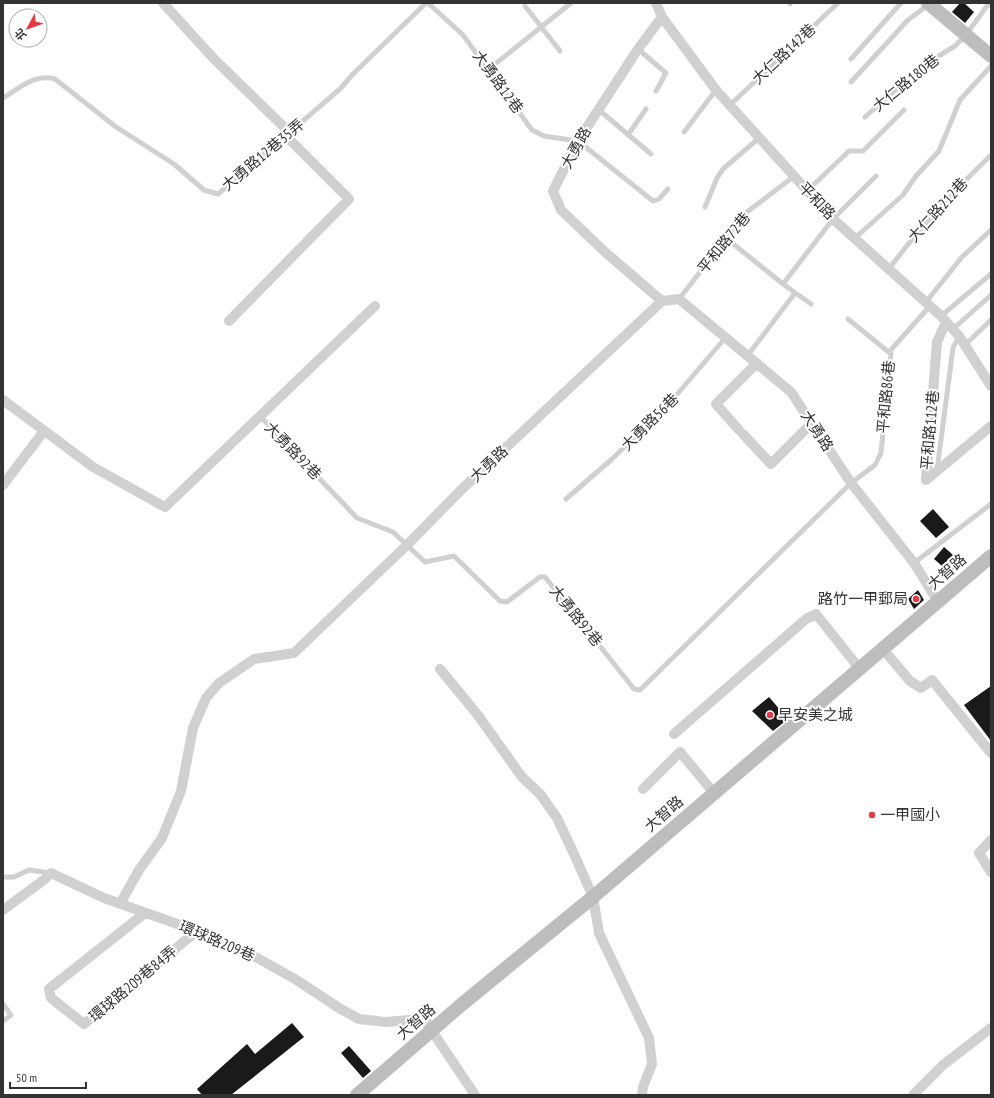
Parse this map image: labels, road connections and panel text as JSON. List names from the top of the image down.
{
  "streets": {
    "street": [
      "大勇路",
      "平和路",
      "平和路112巷",
      "大智路",
      "環球路209巷",
      "環球路209巷84弄"
    ],
    "lane": [
      "大仁路142巷",
      "大勇路12巷",
      "大仁路180巷",
      "大勇路12巷35弄",
      "大仁路212巷",
      "平和路72巷",
      "平和路86巷",
      "大勇路56巷",
      "大勇路92巷"
    ]
  },
  "crossings": [
    ["大仁路142巷", "平和路"],
    ["大勇路12巷", "大勇路"],
    ["大勇路12巷", "大勇路12巷35弄"],
    ["大仁路180巷", "平和路"],
    ["大勇路", "平和路"],
    ["大勇路", "平和路72巷"],
    ["大勇路", "平和路86巷"],
    ["大勇路", "大勇路56巷"],
    ["大勇路", "大勇路92巷"],
    ["大勇路", "大智路"],
    ["大勇路", "環球路209巷"],
    ["平和路", "大仁路212巷"],
    ["平和路", "平和路72巷"],
    ["平和路", "平和路112巷"],
    ["平和路86巷", "大勇路92巷"],
    ["大智路", "環球路209巷"],
    ["環球路209巷", "環球路209巷84弄"]
  ],
  "places": ["路竹一甲郵局", "早安美之城", "一甲國小"],
  "scale_bar": "50 m",
  "north": "bottom left"
}
